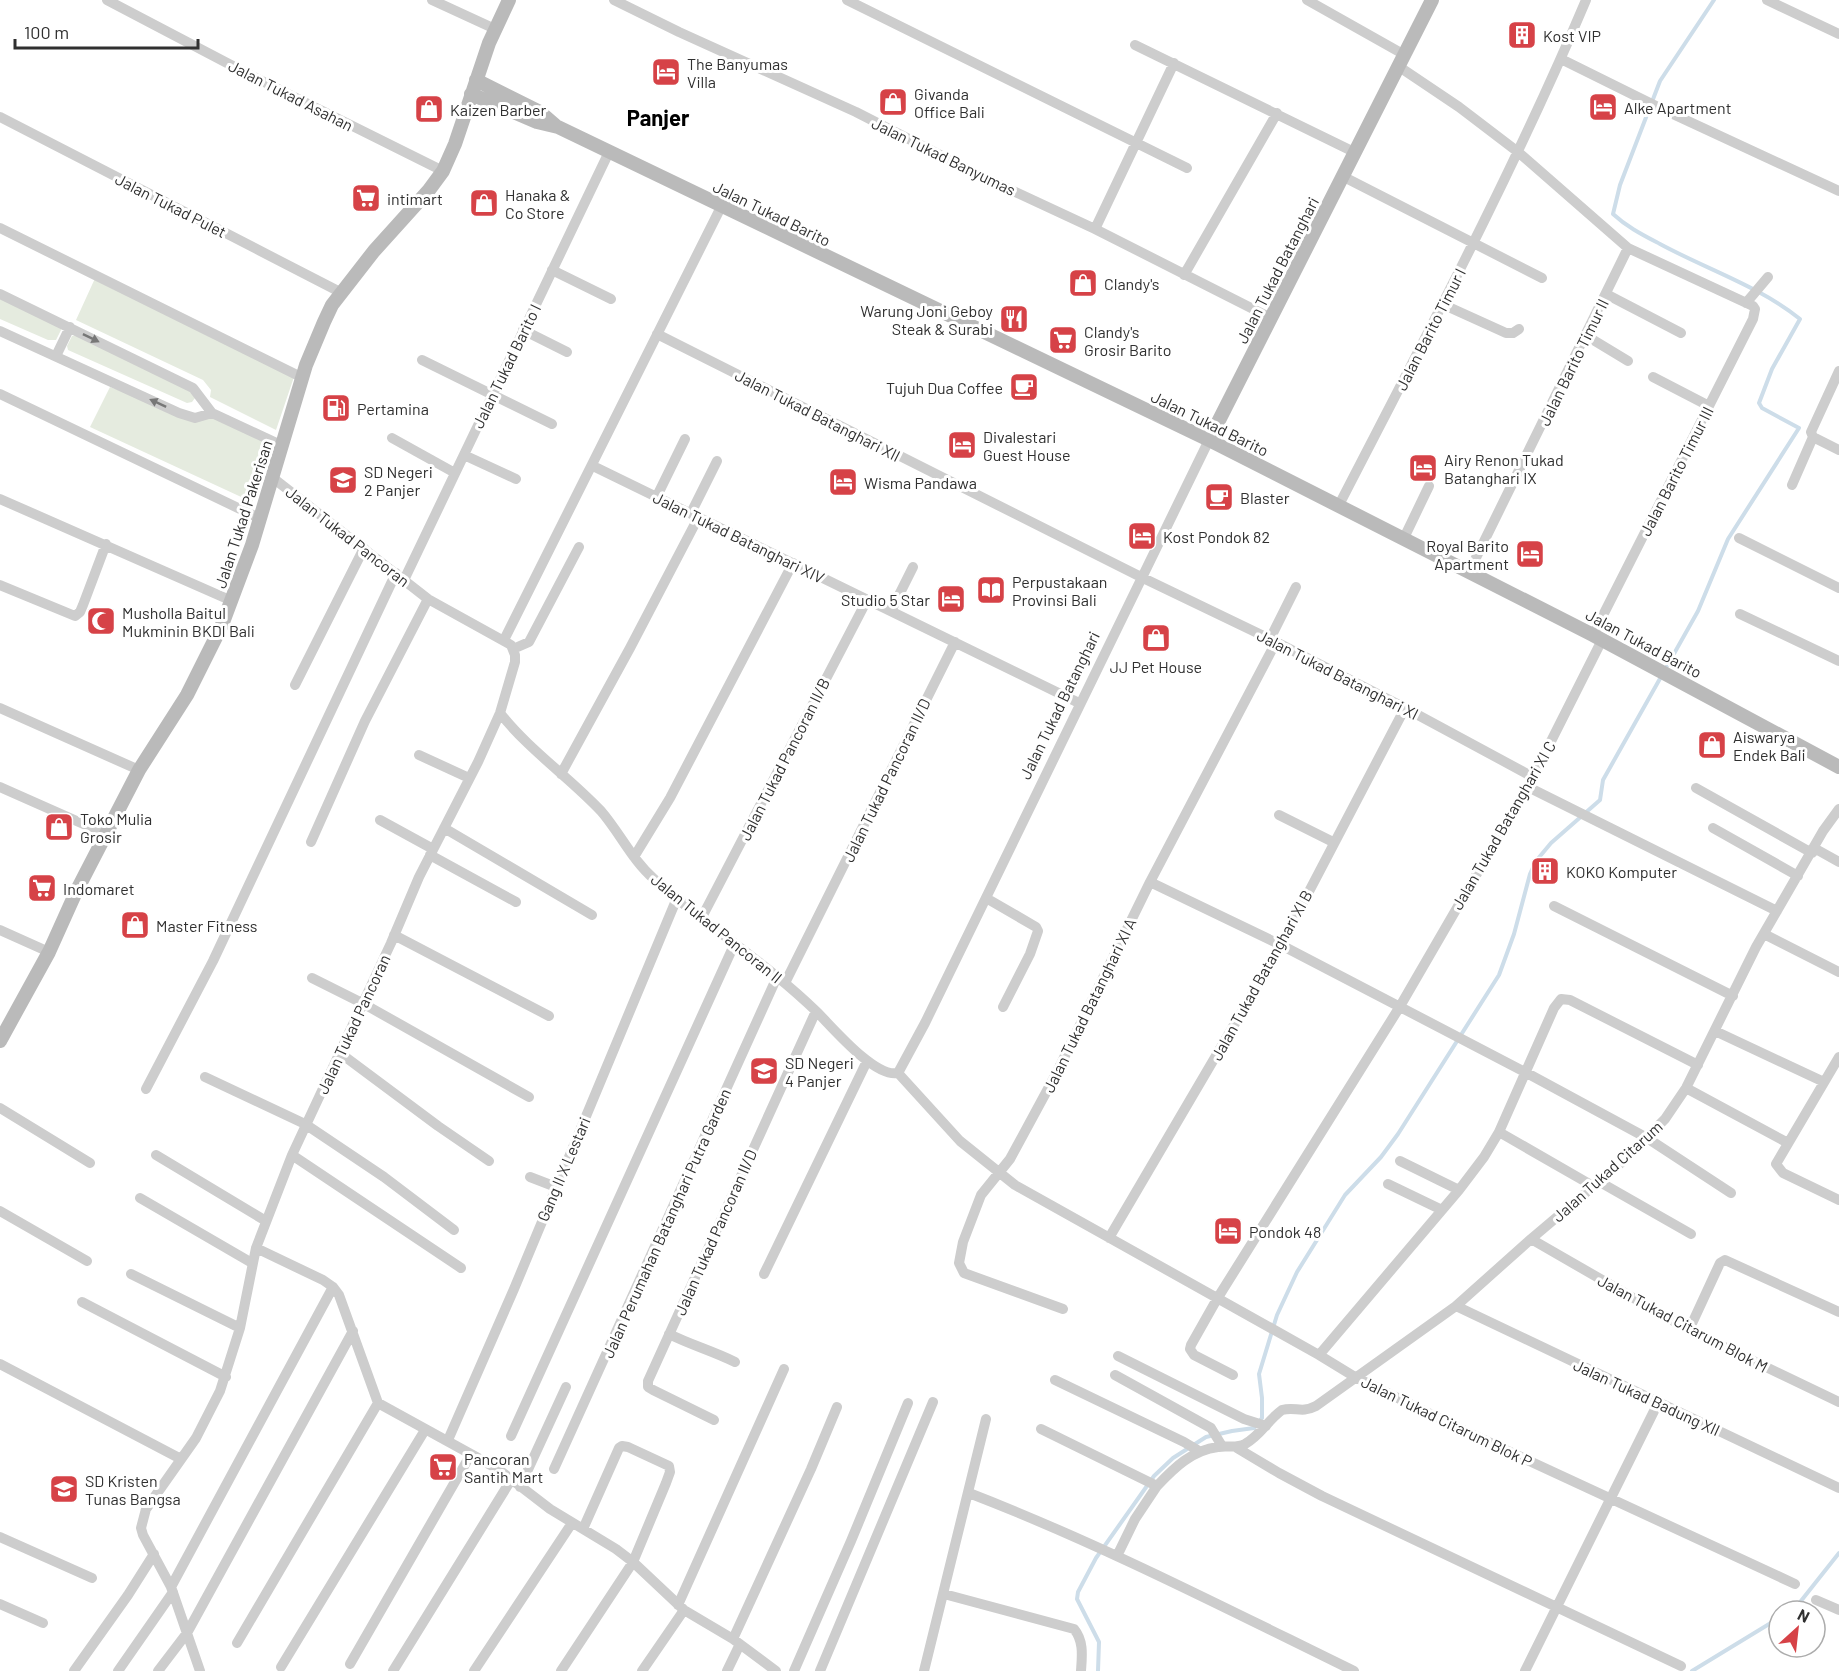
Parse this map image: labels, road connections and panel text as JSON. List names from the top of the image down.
{
  "streets": {
    "street": [
      "Jalan Tukad Asahan",
      "Jalan Tukad Banyumas",
      "Jalan Tukad Pulet",
      "Jalan Tukad Barito",
      "Jalan Tukad Batanghari",
      "Jalan Barito Timur I",
      "Jalan Barito Timur II",
      "Jalan Tukad Barito I",
      "Jalan Tukad Batanghari XII",
      "Jalan Barito Timur III",
      "Jalan Tukad Pakerisan",
      "Jalan Tukad Pancoran",
      "Jalan Tukad Batanghari XIV",
      "Jalan Tukad Batanghari XI",
      "Jalan Tukad Pancoran II/B",
      "Jalan Tukad Pancoran II/D",
      "Jalan Tukad Batanghari XI C",
      "Jalan Tukad Pancoran II",
      "Jalan Tukad Batanghari XI B",
      "Jalan Tukad Batanghari XI A",
      "Gang II X Lestari",
      "Jalan Tukad Citarum",
      "Jalan Perumahan Batanghari Putra Garden",
      "Jalan Tukad Citarum Blok M",
      "Jalan Tukad Badung XII",
      "Jalan Tukad Citarum Blok P"
    ]
  },
  "crossings": [
    ["Jalan Tukad Asahan", "Jalan Tukad Pakerisan"],
    ["Jalan Tukad Banyumas", "Jalan Tukad Batanghari"],
    ["Jalan Tukad Pulet", "Jalan Tukad Pakerisan"],
    ["Jalan Tukad Barito", "Jalan Tukad Batanghari"],
    ["Jalan Tukad Barito", "Jalan Barito Timur I"],
    ["Jalan Tukad Barito", "Jalan Barito Timur II"],
    ["Jalan Tukad Barito", "Jalan Tukad Barito I"],
    ["Jalan Tukad Barito", "Jalan Barito Timur III"],
    ["Jalan Tukad Barito", "Jalan Tukad Pakerisan"],
    ["Jalan Tukad Barito", "Jalan Tukad Batanghari XI C"],
    ["Jalan Tukad Batanghari", "Jalan Tukad Batanghari XII"],
    ["Jalan Tukad Batanghari", "Jalan Tukad Batanghari XIV"],
    ["Jalan Tukad Batanghari", "Jalan Tukad Batanghari XI"],
    ["Jalan Tukad Batanghari", "Jalan Tukad Pancoran II"],
    ["Jalan Tukad Batanghari", "Jalan Tukad Citarum Blok P"],
    ["Jalan Tukad Barito I", "Jalan Tukad Pancoran"],
    ["Jalan Tukad Batanghari XII", "Jalan Tukad Batanghari XI"],
    ["Jalan Barito Timur III", "Jalan Tukad Batanghari XI C"],
    ["Jalan Tukad Pakerisan", "Jalan Tukad Pancoran"],
    ["Jalan Tukad Pancoran", "Jalan Tukad Pancoran II"],
    ["Jalan Tukad Batanghari XIV", "Jalan Tukad Pancoran II/B"],
    ["Jalan Tukad Batanghari XIV", "Jalan Tukad Pancoran II/D"],
    ["Jalan Tukad Batanghari XI", "Jalan Tukad Batanghari XI C"],
    ["Jalan Tukad Batanghari XI", "Jalan Tukad Batanghari XI B"],
    ["Jalan Tukad Batanghari XI", "Jalan Tukad Batanghari XI A"],
    ["Jalan Tukad Batanghari XI", "Jalan Tukad Citarum"],
    ["Jalan Tukad Pancoran II/B", "Jalan Tukad Pancoran II"],
    ["Jalan Tukad Pancoran II/D", "Jalan Tukad Pancoran II"],
    ["Jalan Tukad Pancoran II/D", "Jalan Perumahan Batanghari Putra Garden"],
    ["Jalan Tukad Batanghari XI C", "Jalan Tukad Citarum Blok P"],
    ["Jalan Tukad Pancoran II", "Gang II X Lestari"],
    ["Jalan Tukad Pancoran II", "Jalan Perumahan Batanghari Putra Garden"],
    ["Jalan Tukad Pancoran II", "Jalan Tukad Citarum Blok P"],
    ["Jalan Tukad Batanghari XI B", "Jalan Tukad Citarum Blok P"],
    ["Jalan Tukad Batanghari XI A", "Jalan Tukad Citarum Blok P"],
    ["Jalan Tukad Citarum", "Jalan Tukad Citarum Blok M"],
    ["Jalan Tukad Citarum", "Jalan Tukad Badung XII"],
    ["Jalan Tukad Citarum", "Jalan Tukad Citarum Blok P"]
  ],
  "districts": ["Panjer"],
  "places": {
    "building": ["Kost VIP", "KOKO Komputer"],
    "hotel": [
      "The Banyumas Villa",
      "Alke Apartment",
      "Divalestari Guest House",
      "Airy Renon Tukad Batanghari IX",
      "Wisma Pandawa",
      "Kost Pondok 82",
      "Royal Barito Apartment",
      "Studio 5 Star",
      "Pondok 48"
    ],
    "shop": [
      "Givanda Office Bali",
      "Kaizen Barber",
      "Hanaka & Co Store",
      "Clandy's",
      "JJ Pet House",
      "Aiswarya Endek Bali",
      "Toko Mulia Grosir",
      "Master Fitness"
    ],
    "supermarket": [
      "intimart",
      "Clandy's Grosir Barito",
      "Indomaret",
      "Pancoran Santih Mart"
    ],
    "restaurant": ["Warung Joni Geboy Steak & Surabi"],
    "cafe": ["Tujuh Dua Coffee", "Blaster"],
    "fuel station": ["Pertamina"],
    "school or university": ["SD Negeri 2 Panjer", "SD Negeri 4 Panjer", "SD Kristen Tunas Bangsa"],
    "library": ["Perpustakaan Provinsi Bali"],
    "mosque": ["Musholla Baitul Mukminin BKDI Bali"]
  },
  "scale_bar": "100 m",
  "north": "top right"
}
